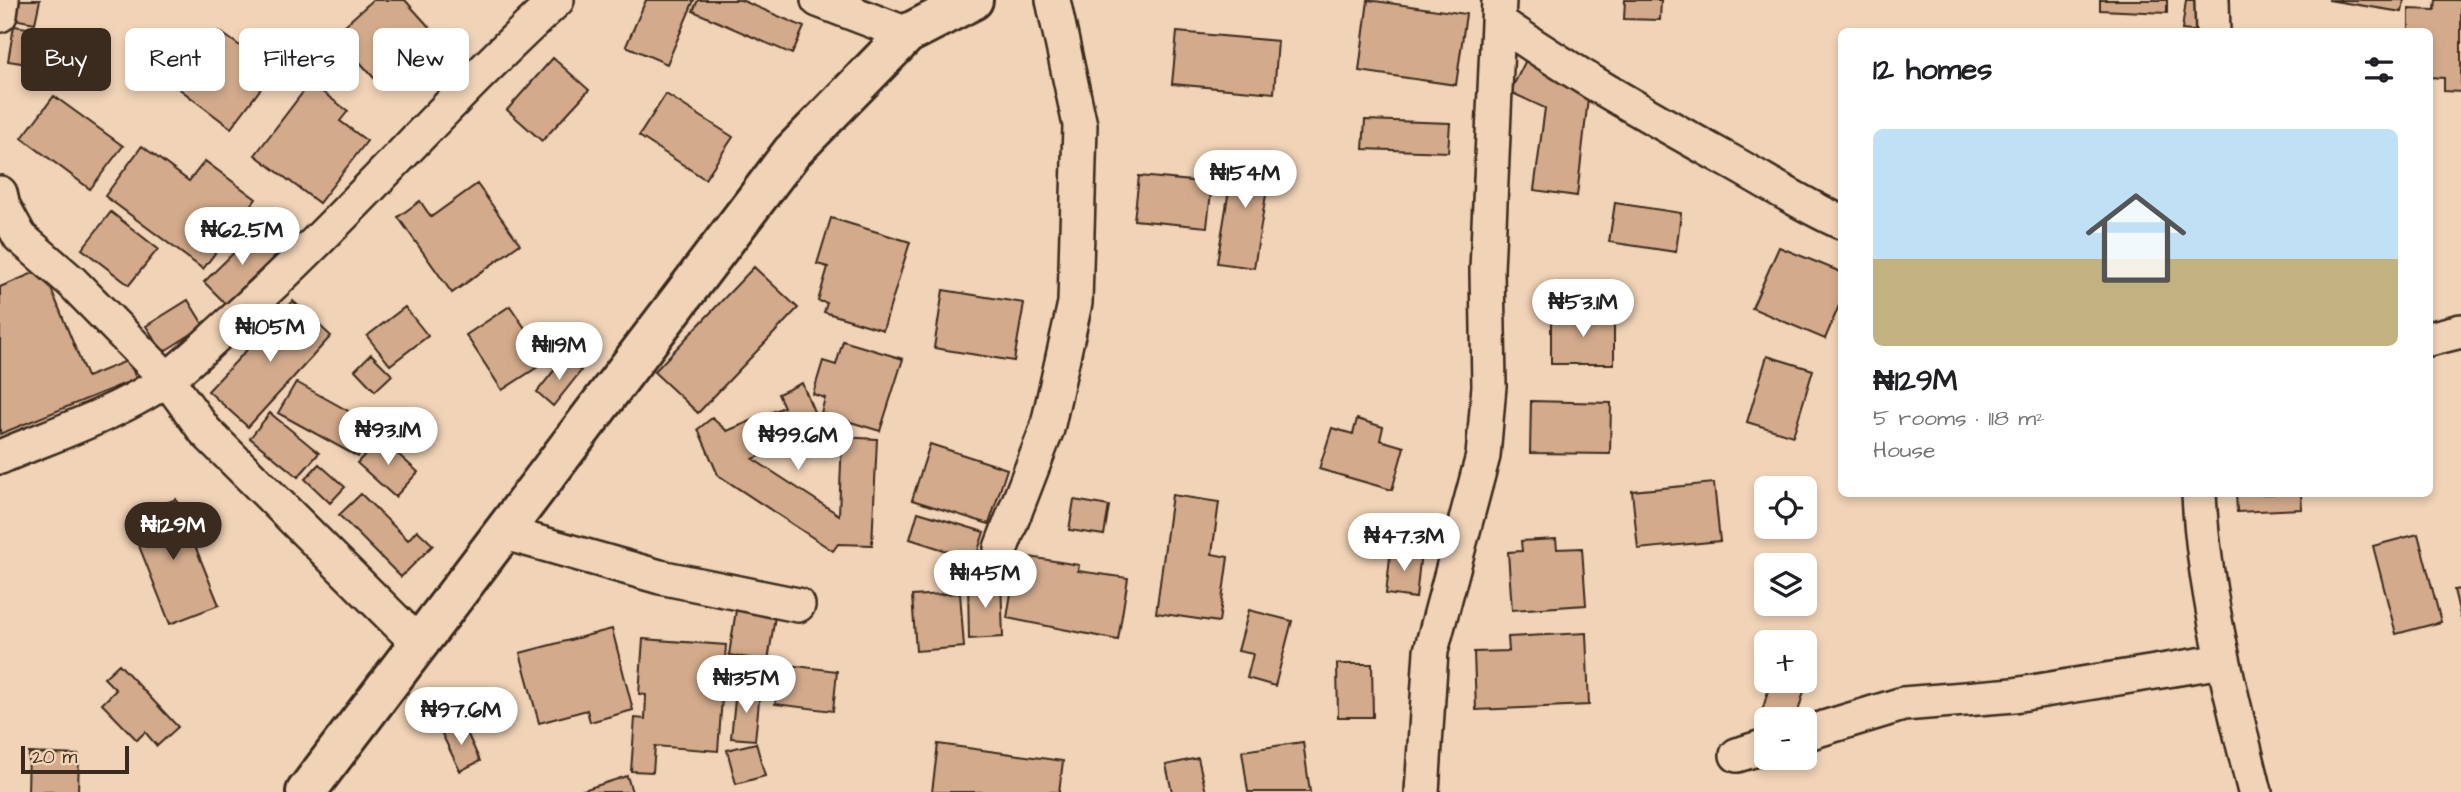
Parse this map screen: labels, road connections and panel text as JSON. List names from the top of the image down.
{
  "scale_bar": "20 m",
  "page": {
    "chip": [
      "Buy",
      "Rent",
      "Filters",
      "New"
    ],
    "heading": "12 homes",
    "list": [
      {
        "name": "₦129M",
        "note": "5 rooms · 118 m² · House"
      }
    ],
    "price": [
      "₦154M",
      "₦62.5M",
      "₦53.1M",
      "₦105M",
      "₦119M",
      "₦93.1M",
      "₦99.6M",
      "₦129M",
      "₦47.3M",
      "₦145M",
      "₦135M",
      "₦97.6M"
    ],
    "map_buttons": ["+", "−"],
    "scale": "20 m"
  }
}
